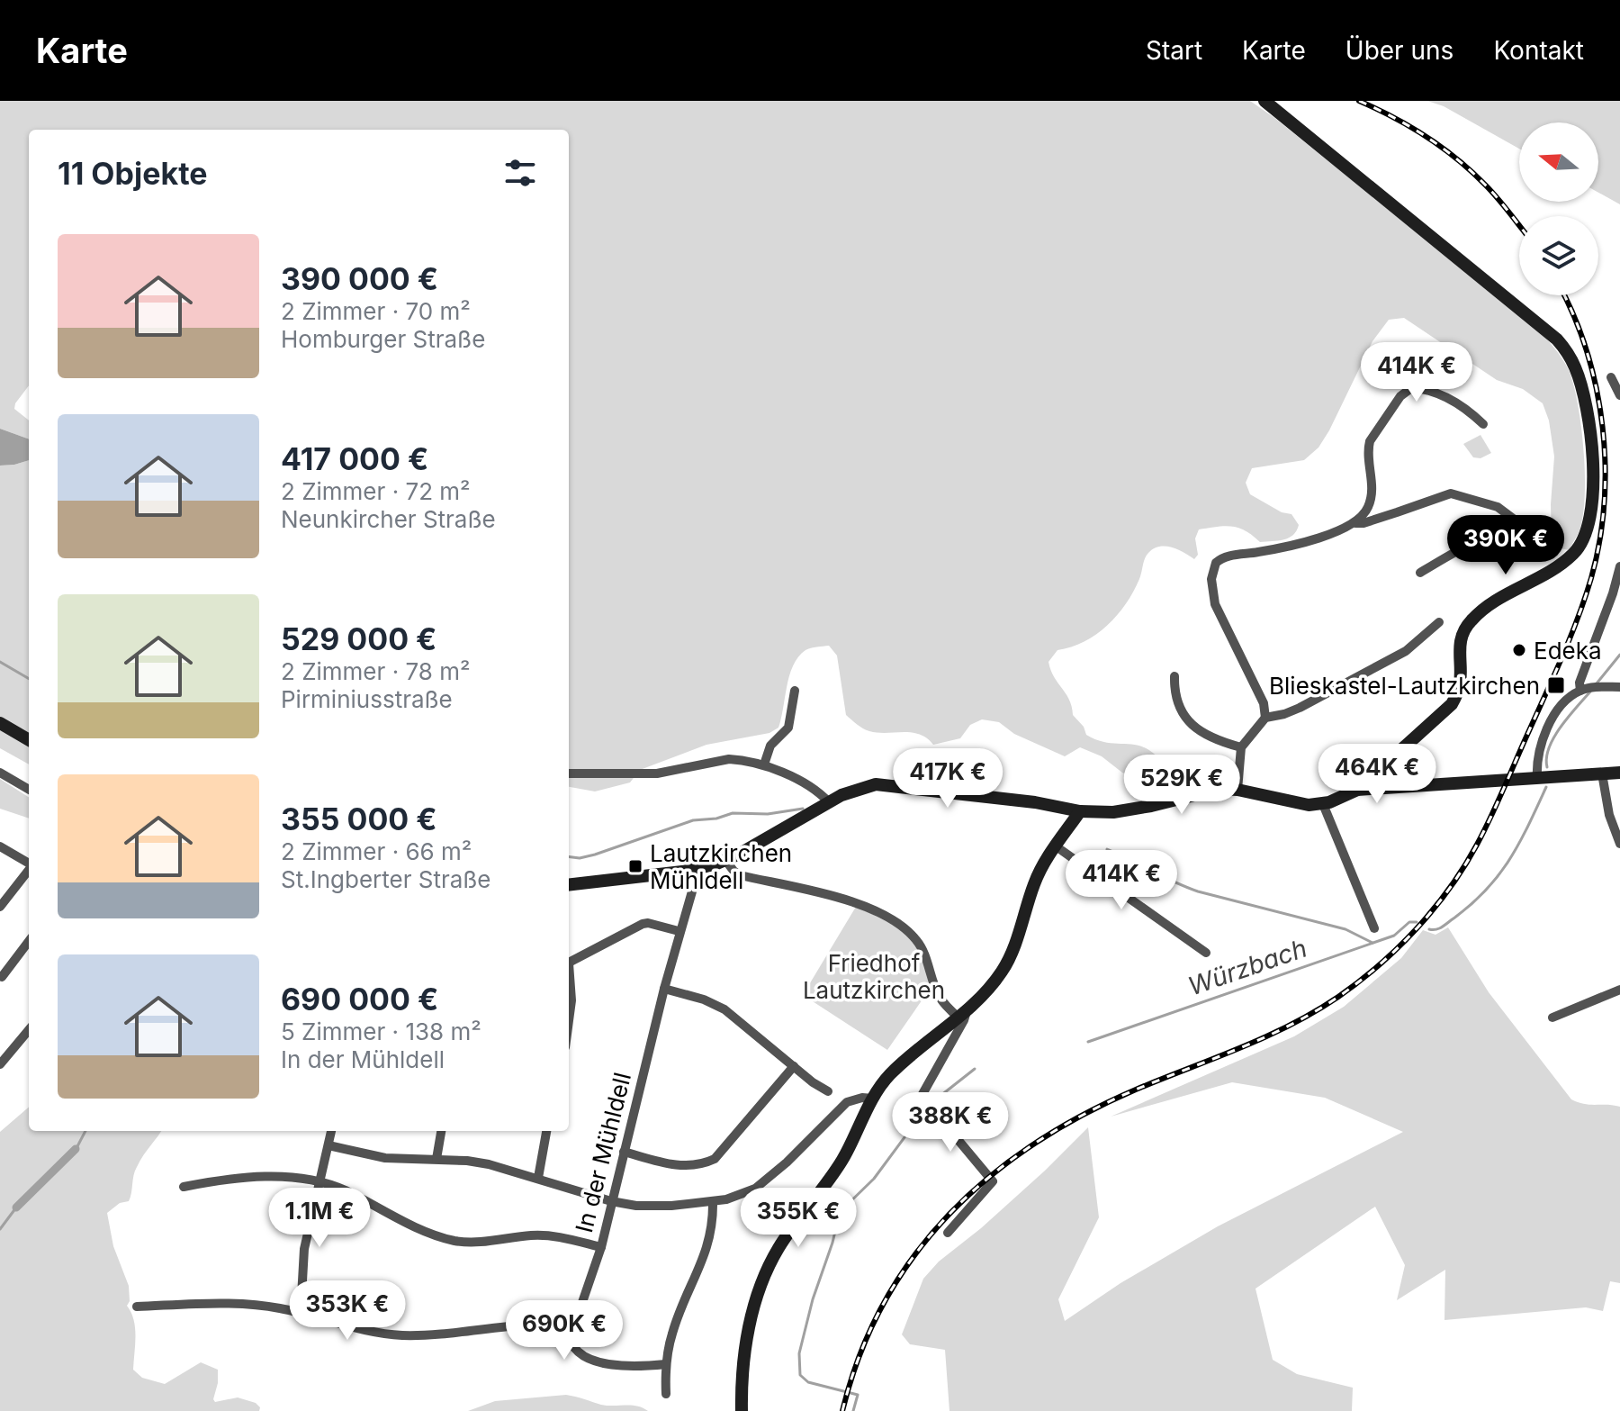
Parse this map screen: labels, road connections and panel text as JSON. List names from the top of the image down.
{
  "streets": {
    "street": ["In der Mühldell"]
  },
  "water": ["Würzbach"],
  "parks": ["Friedhof Lautzkirchen"],
  "places": {
    "other": ["Edeka"],
    "transit": ["Blieskastel-Lautzkirchen", "Lautzkirchen Mühldell"]
  },
  "north": "left",
  "page": {
    "header": "Karte",
    "nav": [
      "Start",
      "Karte",
      "Über uns",
      "Kontakt"
    ],
    "heading": "11 Objekte",
    "list": [
      {
        "name": "390 000 €",
        "note": "2 Zimmer · 70 m² · Homburger Straße"
      },
      {
        "name": "417 000 €",
        "note": "2 Zimmer · 72 m² · Neunkircher Straße"
      },
      {
        "name": "529 000 €",
        "note": "2 Zimmer · 78 m² · Pirminiusstraße"
      },
      {
        "name": "355 000 €",
        "note": "2 Zimmer · 66 m² · St.Ingberter Straße"
      },
      {
        "name": "690 000 €",
        "note": "5 Zimmer · 138 m² · In der Mühldell"
      }
    ],
    "price": [
      "414K €",
      "390K €",
      "464K €",
      "417K €",
      "529K €",
      "414K €",
      "388K €",
      "1.1M €",
      "355K €",
      "353K €",
      "690K €"
    ]
  }
}
